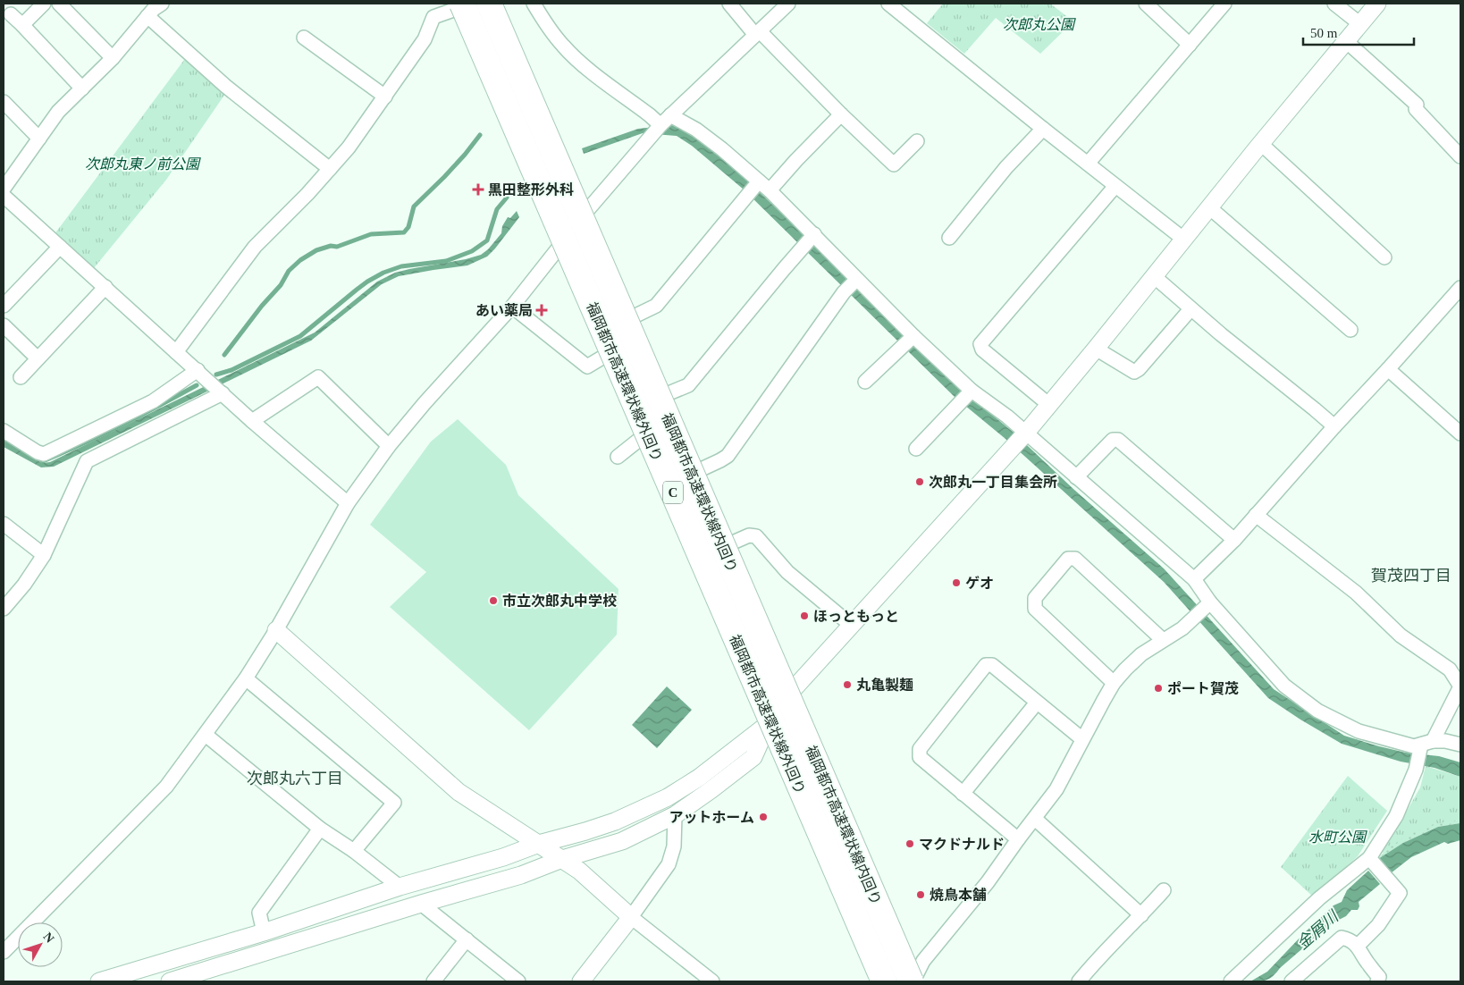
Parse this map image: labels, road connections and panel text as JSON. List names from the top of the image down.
{
  "streets": {
    "highway": ["福岡都市高速環状線外回り", "C", "福岡都市高速環状線内回り"]
  },
  "districts": ["賀茂四丁目", "次郎丸六丁目"],
  "water": ["金屑川"],
  "parks": ["次郎丸公園", "次郎丸東ノ前公園", "水町公園"],
  "places": {
    "health": ["黒田整形外科", "あい薬局"],
    "other": [
      "次郎丸一丁目集会所",
      "ゲオ",
      "市立次郎丸中学校",
      "ほっともっと",
      "丸亀製麺",
      "ポート賀茂",
      "アットホーム",
      "マクドナルド",
      "焼鳥本舗"
    ]
  },
  "scale_bar": "50 m",
  "north": "top right"
}
